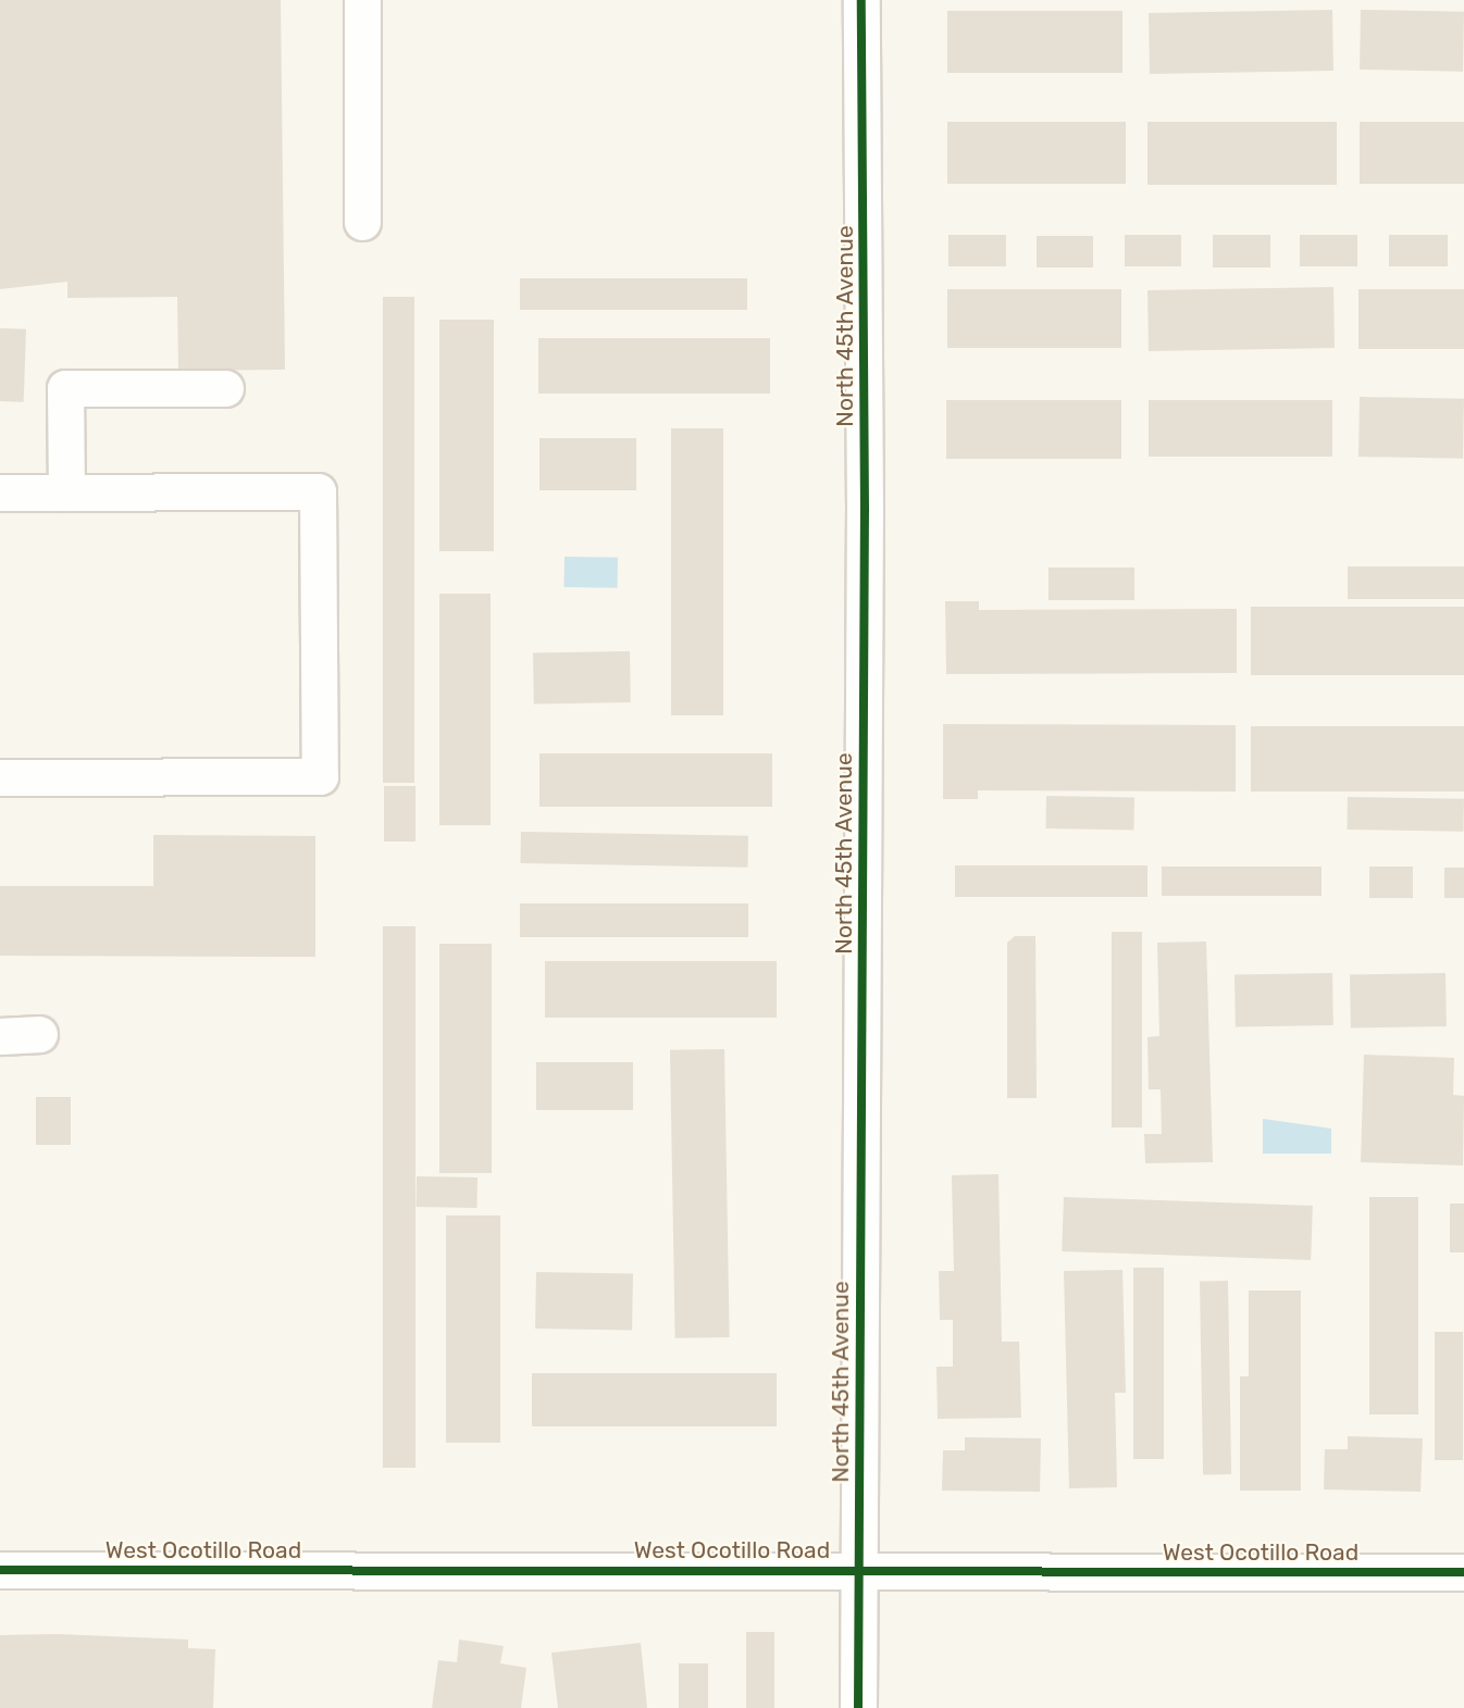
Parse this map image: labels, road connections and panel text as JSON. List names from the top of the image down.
{
  "streets": {
    "street": ["North 45th Avenue", "West Ocotillo Road"]
  },
  "crossings": [
    ["North 45th Avenue", "West Ocotillo Road"]
  ]
}
